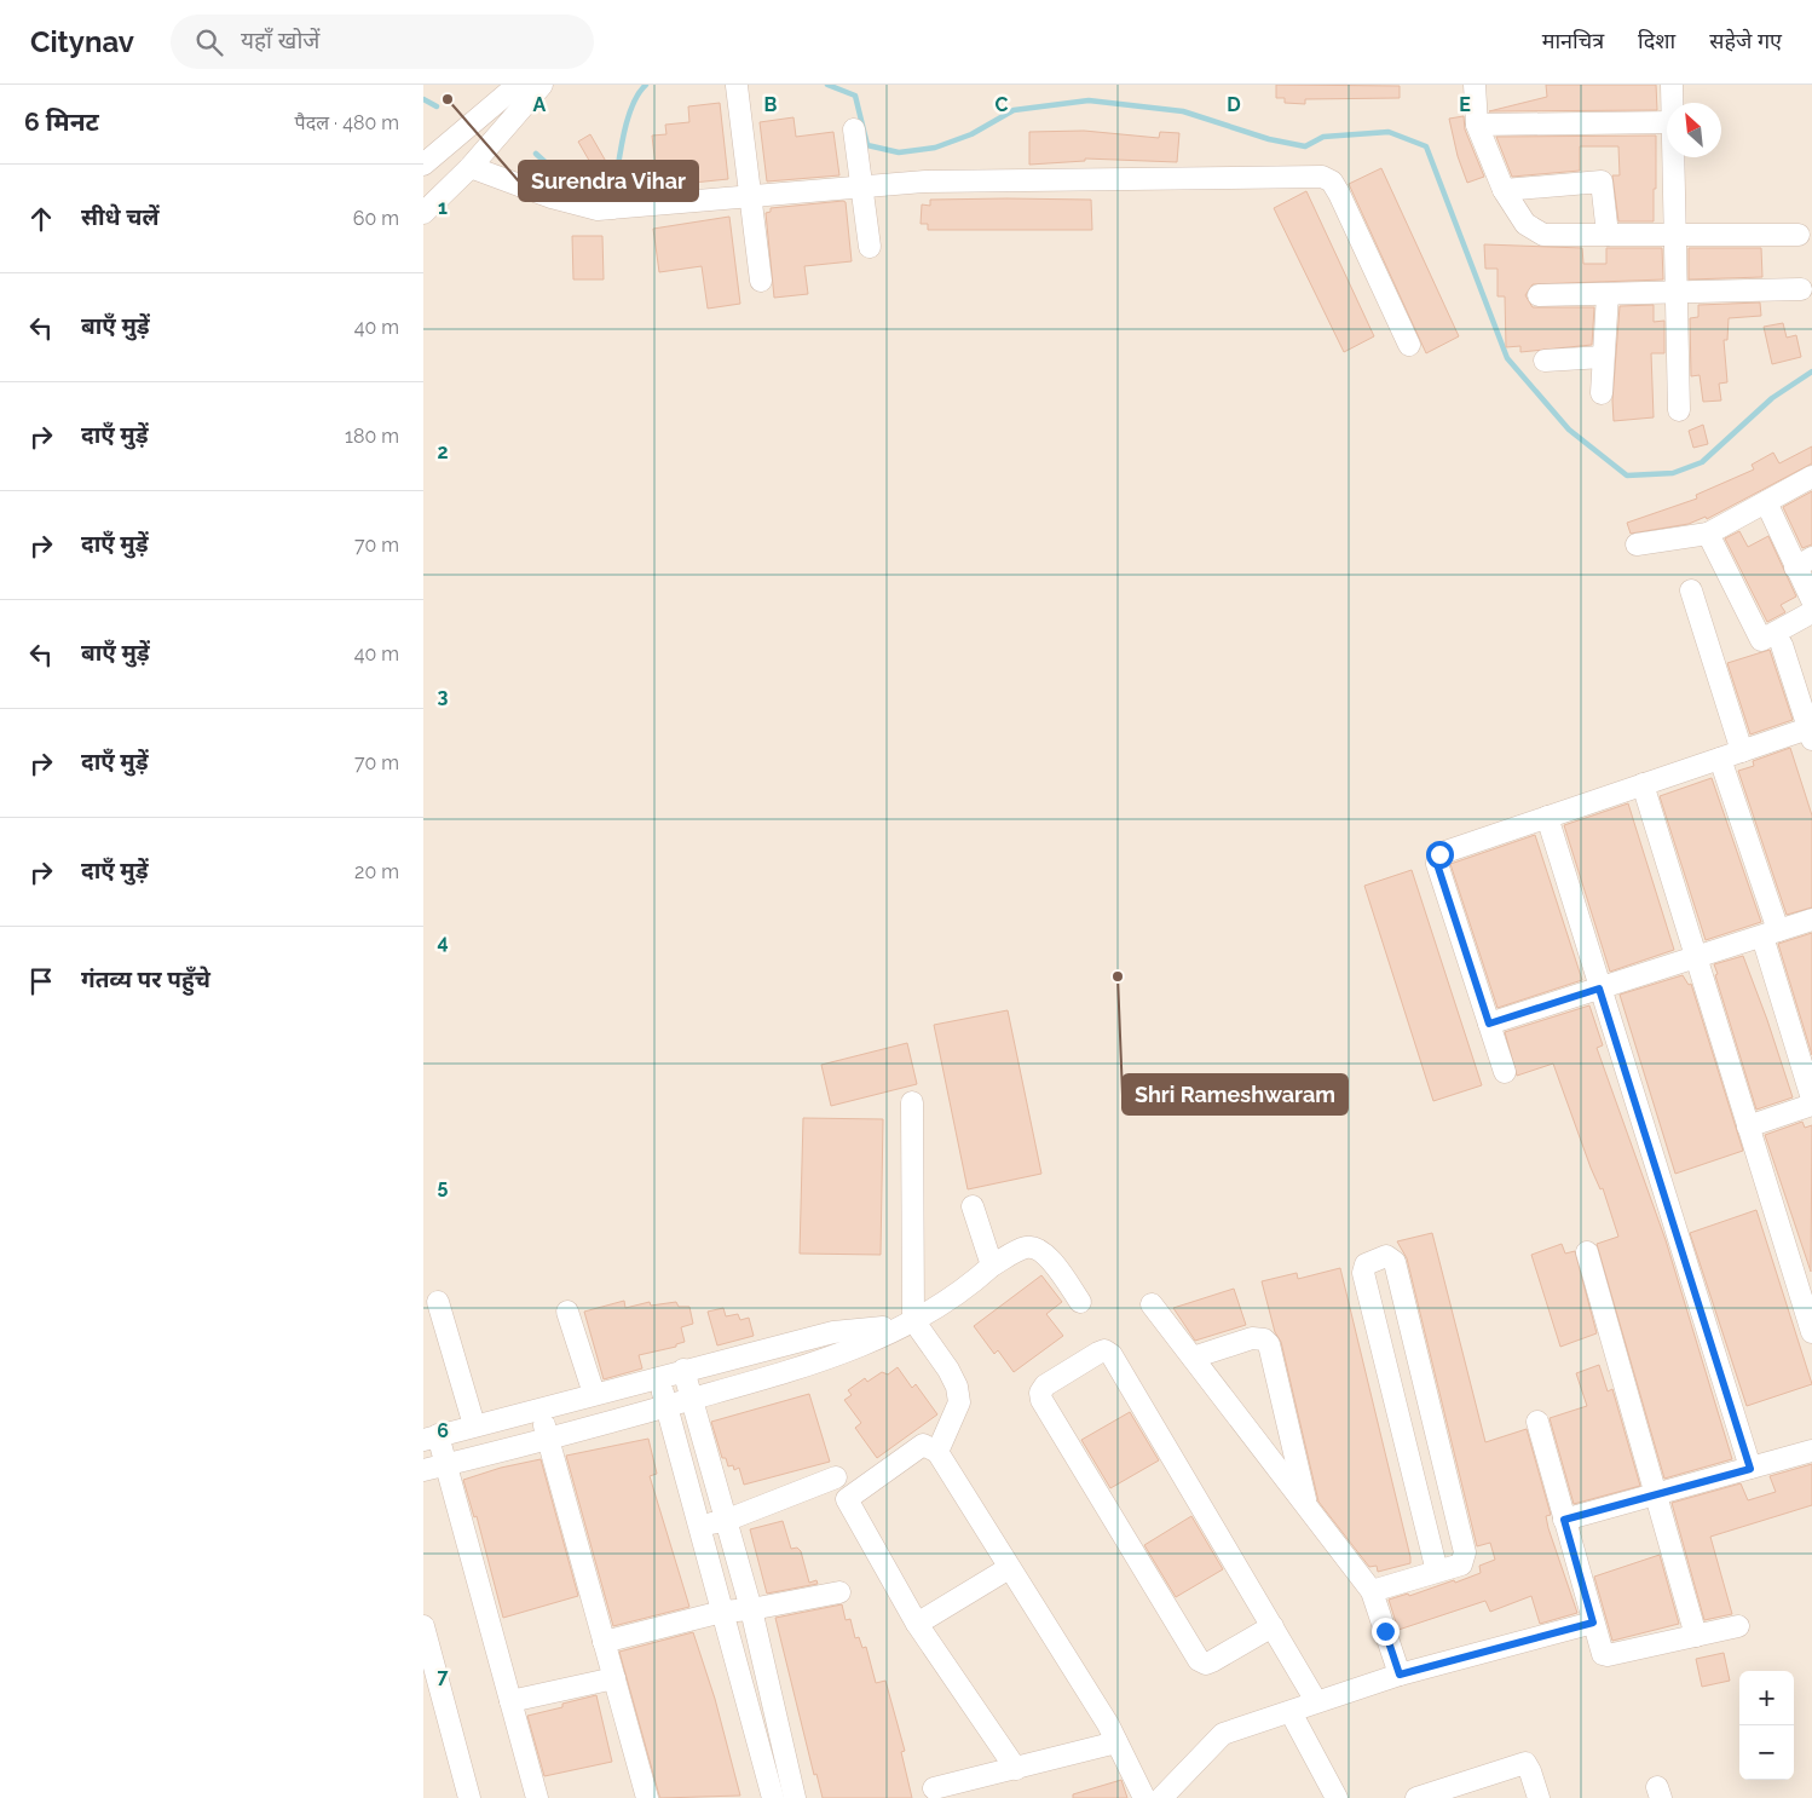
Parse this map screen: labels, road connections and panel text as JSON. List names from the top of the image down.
{
  "places": ["Surendra Vihar", "Shri Rameshwaram"],
  "north": "top left",
  "page": {
    "header": "Citynav",
    "search": "यहाँ खोजें",
    "nav": ["मानचित्र", "दिशा", "सहेजे गए"],
    "heading": ["6 मिनट", "पैदल · 480 m"],
    "list": [
      ["सीधे चलें", "60 m"],
      ["बाएँ मुड़ें", "40 m"],
      ["दाएँ मुड़ें", "180 m"],
      ["दाएँ मुड़ें", "70 m"],
      ["बाएँ मुड़ें", "40 m"],
      ["दाएँ मुड़ें", "70 m"],
      ["दाएँ मुड़ें", "20 m"],
      "गंतव्य पर पहुँचे"
    ],
    "map_buttons": ["+", "−"]
  },
  "grid": {
    "columns": [
      "A",
      "B",
      "C",
      "D",
      "E"
    ],
    "rows": [
      "1",
      "2",
      "3",
      "4",
      "5",
      "6",
      "7"
    ]
  }
}
